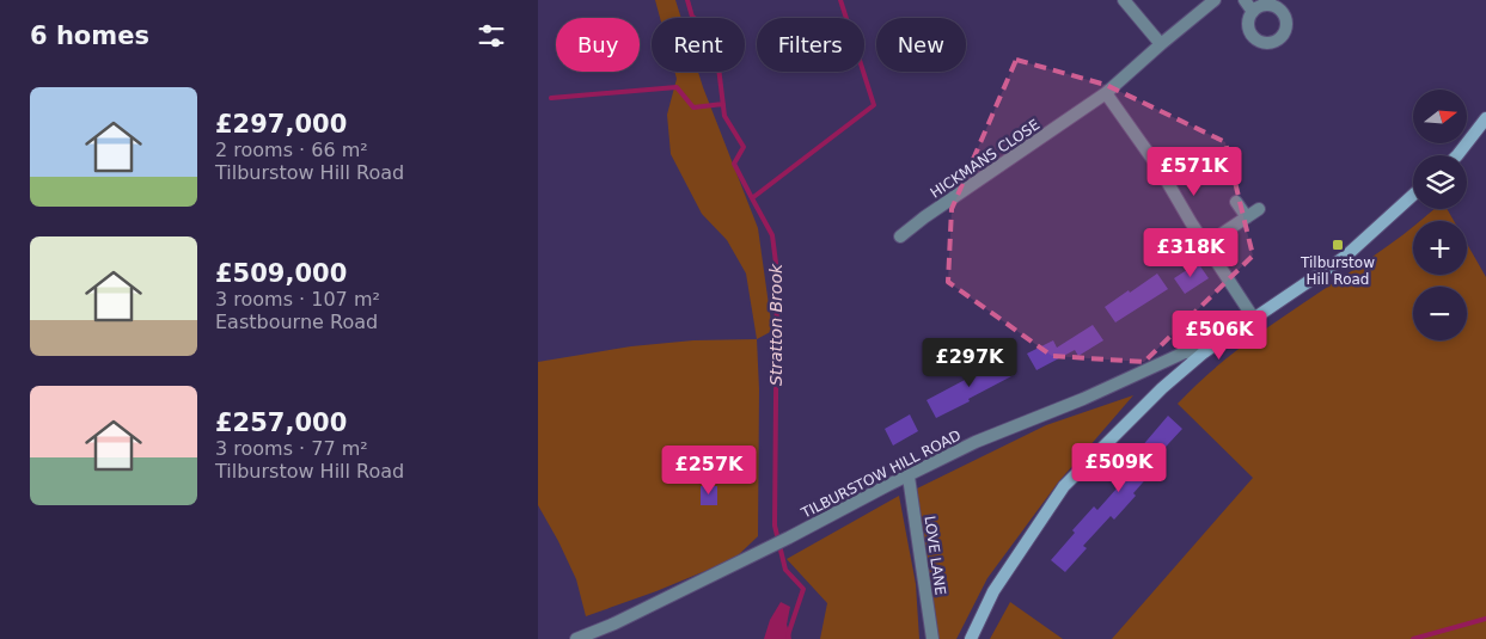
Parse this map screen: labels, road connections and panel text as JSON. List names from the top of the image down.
{
  "streets": {
    "street": ["HICKMANS CLOSE", "TILBURSTOW HILL ROAD", "LOVE LANE"]
  },
  "crossings": [
    ["TILBURSTOW HILL ROAD", "LOVE LANE"]
  ],
  "water": ["Stratton Brook"],
  "places": {
    "transit": ["Tilburstow Hill Road"]
  },
  "north": "right",
  "page": {
    "heading": "6 homes",
    "chip": [
      "Buy",
      "Rent",
      "Filters",
      "New"
    ],
    "list": [
      {
        "name": "£297,000",
        "note": "2 rooms · 66 m² · Tilburstow Hill Road"
      },
      {
        "name": "£509,000",
        "note": "3 rooms · 107 m² · Eastbourne Road"
      },
      {
        "name": "£257,000",
        "note": "3 rooms · 77 m² · Tilburstow Hill Road"
      }
    ],
    "map_buttons": ["+", "−"],
    "price": [
      "£571K",
      "£318K",
      "£506K",
      "£297K",
      "£509K",
      "£257K"
    ]
  }
}
